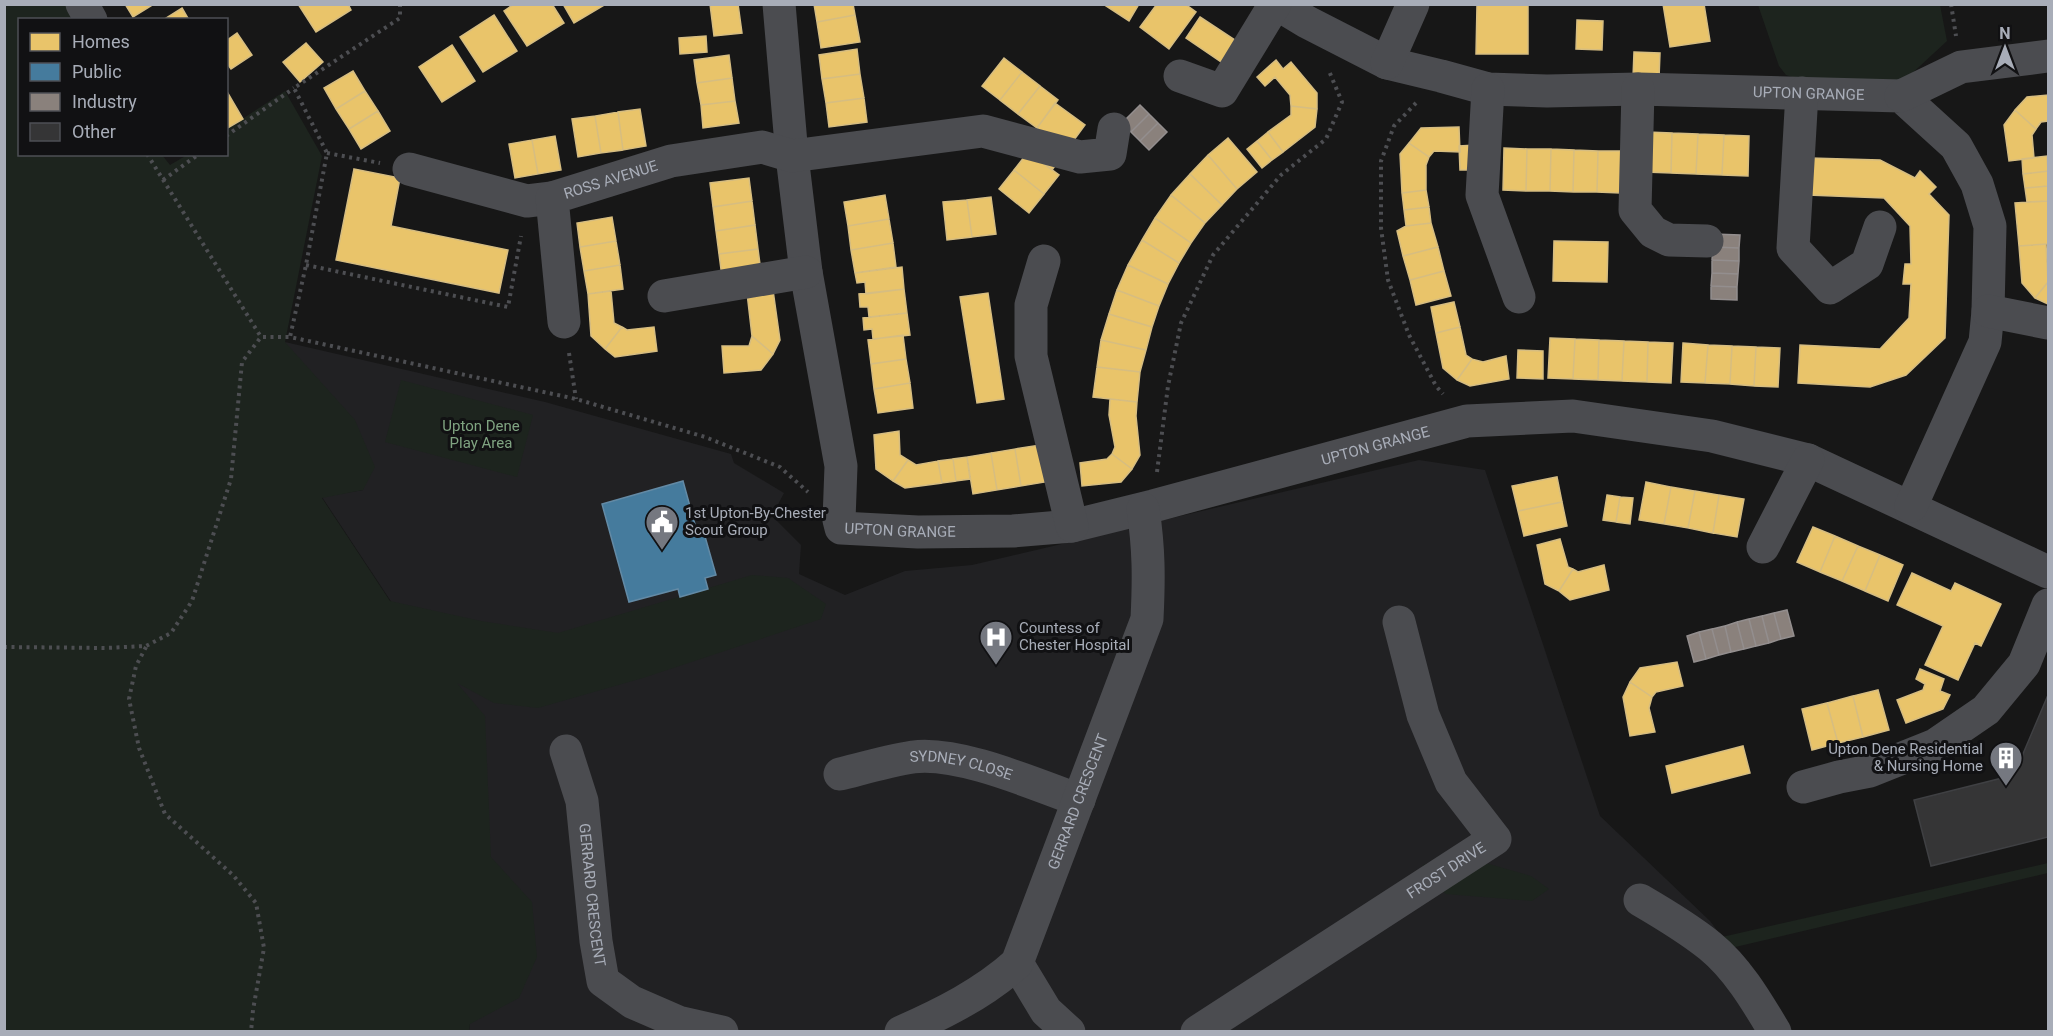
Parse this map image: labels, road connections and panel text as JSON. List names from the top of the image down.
{
  "streets": {
    "street": [
      "UPTON GRANGE",
      "ROSS AVENUE",
      "SYDNEY CLOSE",
      "GERRARD CRESCENT",
      "FROST DRIVE"
    ]
  },
  "crossings": [
    ["UPTON GRANGE", "GERRARD CRESCENT"],
    ["SYDNEY CLOSE", "GERRARD CRESCENT"]
  ],
  "parks": ["Upton Dene Play Area"],
  "places": {
    "public building": ["1st Upton-By-Chester Scout Group"],
    "hospital": ["Countess of Chester Hospital"],
    "building": ["Upton Dene Residential & Nursing Home"]
  },
  "legend": [
    "Homes",
    "Public",
    "Industry",
    "Other"
  ],
  "north": "top"
}
